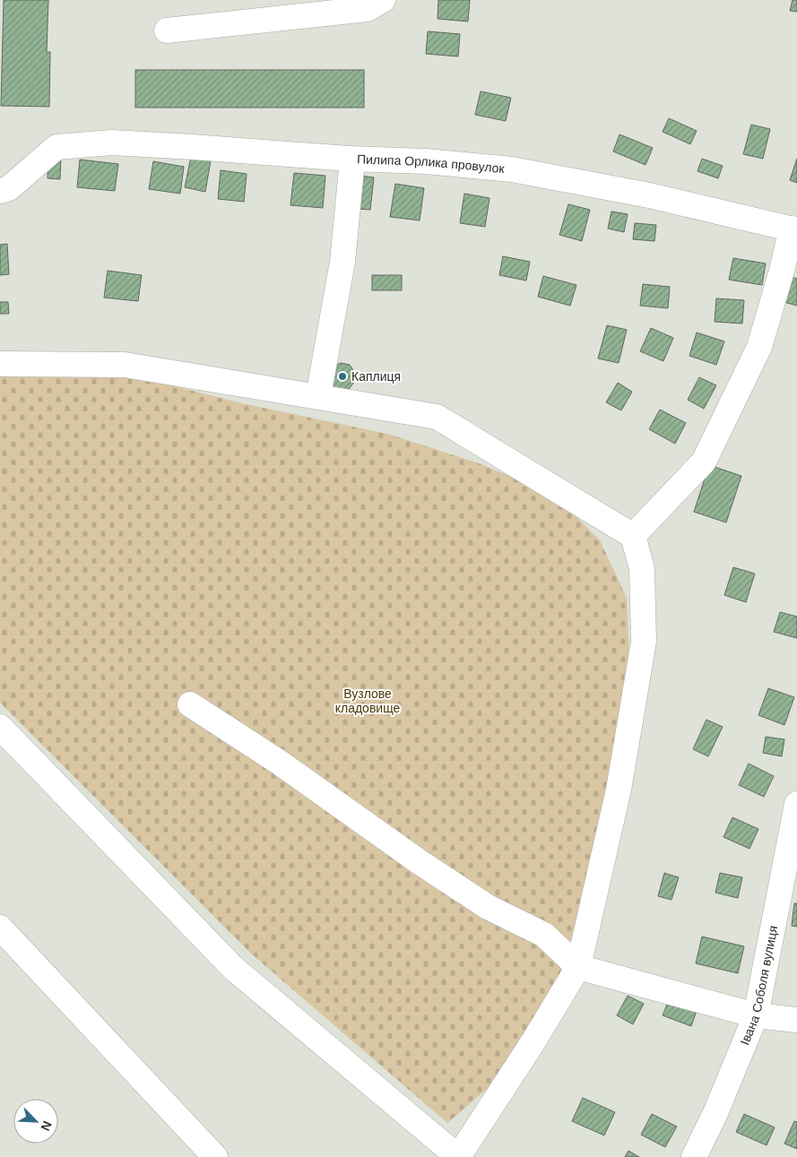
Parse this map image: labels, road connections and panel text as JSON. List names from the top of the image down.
{
  "streets": {
    "street": ["Пилипа Орлика провулок", "Івана Соболя вулиця"]
  },
  "parks": ["Вузлове кладовище"],
  "places": ["Каплиця"],
  "north": "bottom right"
}
